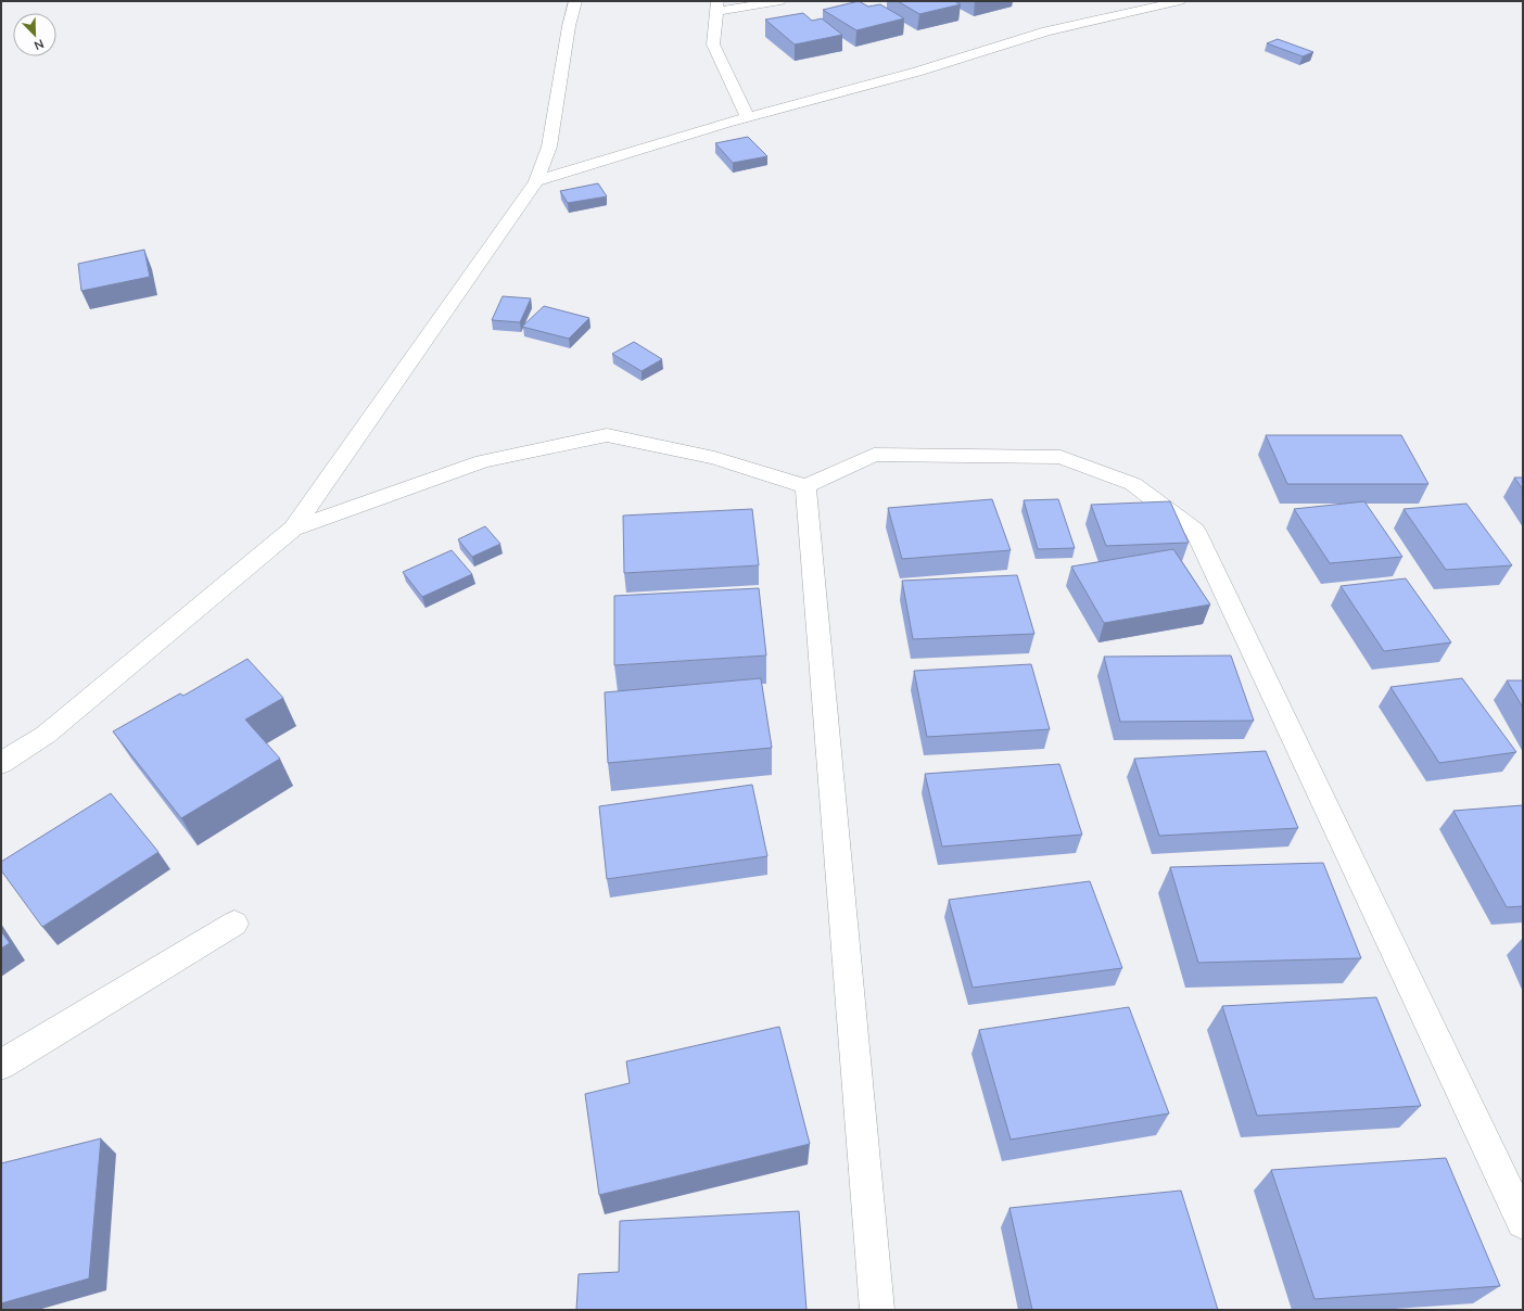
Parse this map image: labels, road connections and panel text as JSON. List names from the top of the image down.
{
  "north": "bottom right"
}
